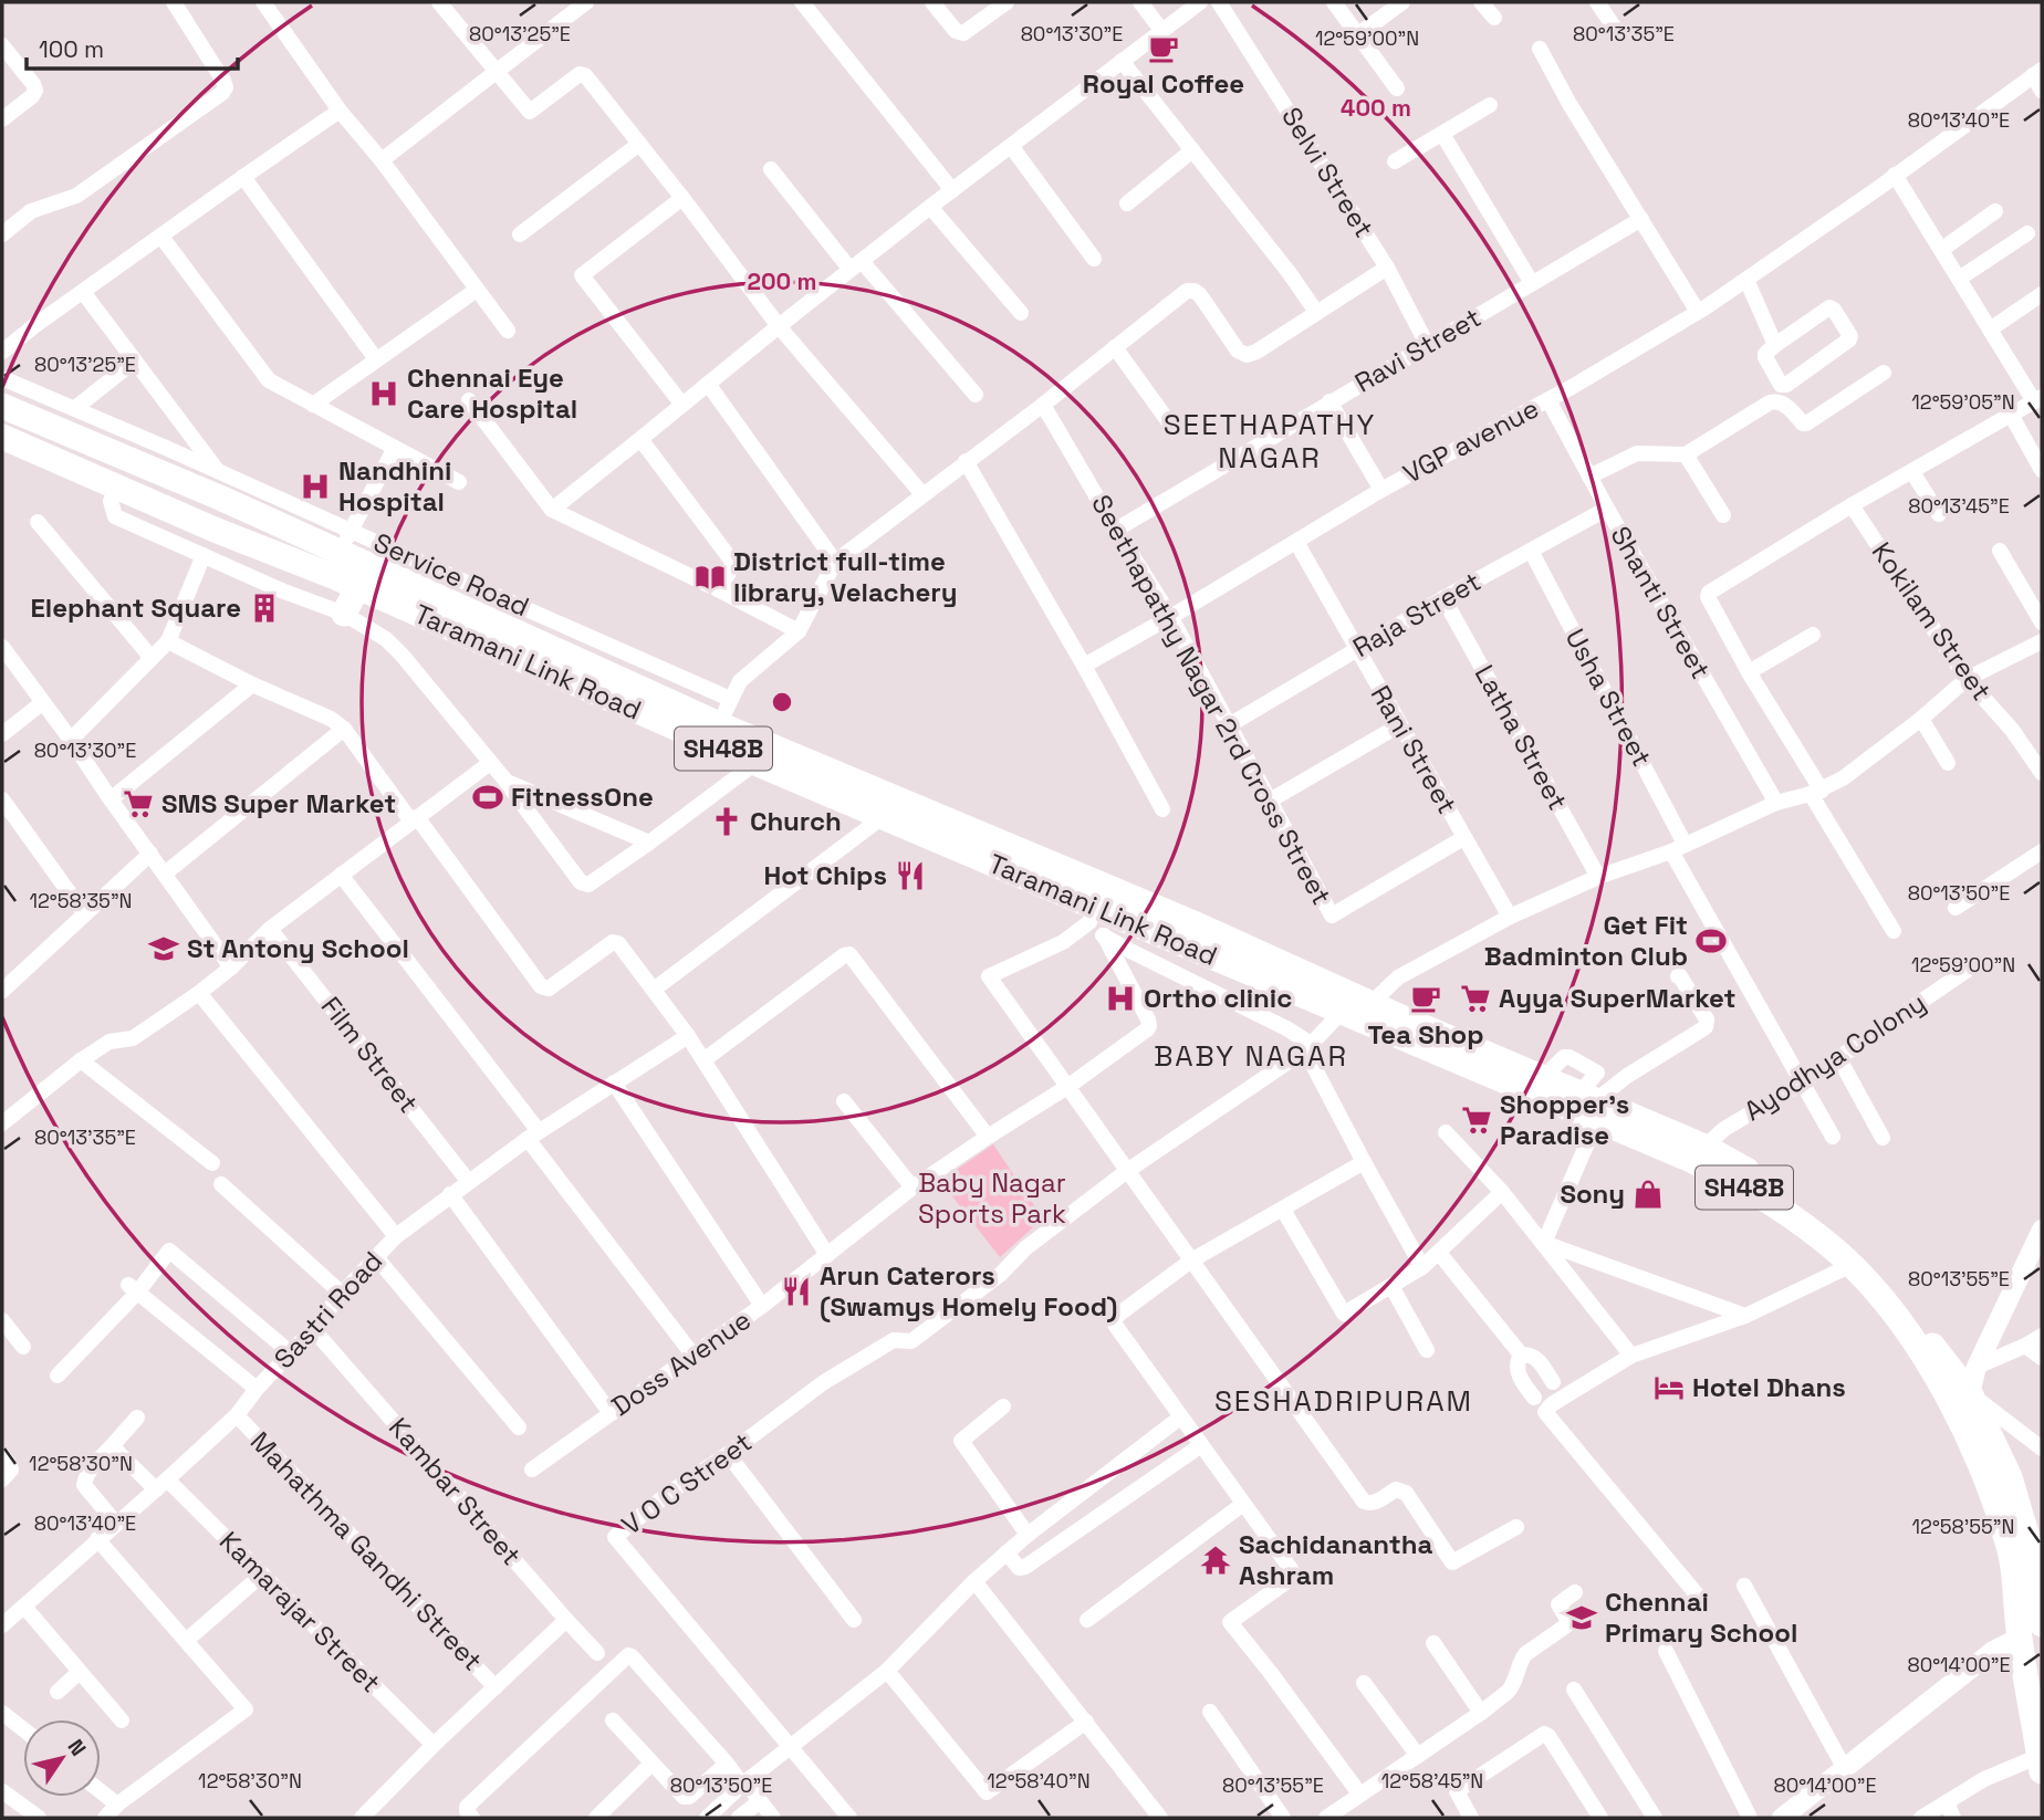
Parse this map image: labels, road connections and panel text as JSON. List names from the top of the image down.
{
  "streets": {
    "main road": ["Taramani Link Road", "SH48B"],
    "street": [
      "Selvi Street",
      "Ravi Street",
      "VGP avenue",
      "Service Road",
      "Shanti Street",
      "Raja Street",
      "Kokilam Street",
      "Usha Street",
      "Seethapathy Nagar 2rd Cross Street",
      "Latha Street",
      "Rani Street",
      "Film Street",
      "Ayodhya Colony",
      "Sastri Road",
      "Doss Avenue",
      "V O C Street",
      "Kambar Street",
      "Mahathma Gandhi Street",
      "Kamarajar Street"
    ]
  },
  "crossings": [
    ["Selvi Street", "Ravi Street"],
    ["Ravi Street", "Seethapathy Nagar 2rd Cross Street"],
    ["VGP avenue", "Shanti Street"],
    ["VGP avenue", "Seethapathy Nagar 2rd Cross Street"],
    ["VGP avenue", "Rani Street"],
    ["Service Road", "Taramani Link Road"],
    ["Shanti Street", "Raja Street"],
    ["Raja Street", "Usha Street"],
    ["Raja Street", "Seethapathy Nagar 2rd Cross Street"],
    ["Raja Street", "Latha Street"],
    ["Raja Street", "Rani Street"],
    ["Taramani Link Road", "Ayodhya Colony"],
    ["Usha Street", "Ayodhya Colony"],
    ["Seethapathy Nagar 2rd Cross Street", "Rani Street"],
    ["Film Street", "Sastri Road"],
    ["Sastri Road", "Kambar Street"],
    ["Sastri Road", "Mahathma Gandhi Street"],
    ["Sastri Road", "Kamarajar Street"]
  ],
  "districts": ["SEETHAPATHY NAGAR", "BABY NAGAR", "SESHADRIPURAM"],
  "parks": ["Baby Nagar Sports Park"],
  "places": {
    "cafe": ["Royal Coffee", "Tea Shop"],
    "hospital": ["Chennai Eye Care Hospital", "Nandhini Hospital", "Ortho clinic"],
    "library": ["District full-time library, Velachery"],
    "building": ["Elephant Square"],
    "sports": ["FitnessOne", "Get Fit Badminton Club"],
    "supermarket": ["SMS Super Market", "Ayya SuperMarket", "Shopper's Paradise"],
    "church": ["Church"],
    "restaurant": ["Hot Chips", "Arun Caterors (Swamys Homely Food)"],
    "school or university": ["St Antony School", "Chennai Primary School"],
    "shop": ["Sony"],
    "hotel": ["Hotel Dhans"],
    "temple": ["Sachidanantha Ashram"]
  },
  "scale_bar": "100 m",
  "north": "top right",
  "coordinates": [
    "80°13'25\"E",
    "80°13'30\"E",
    "80°13'35\"E",
    "12°59'00\"N",
    "80°13'40\"E",
    "12°59'05\"N",
    "80°13'45\"E",
    "80°13'50\"E",
    "12°58'35\"N",
    "80°13'55\"E",
    "12°58'30\"N",
    "12°58'55\"N",
    "80°14'00\"E",
    "12°58'40\"N",
    "12°58'45\"N"
  ],
  "rings": ["400 m", "200 m"]
}
